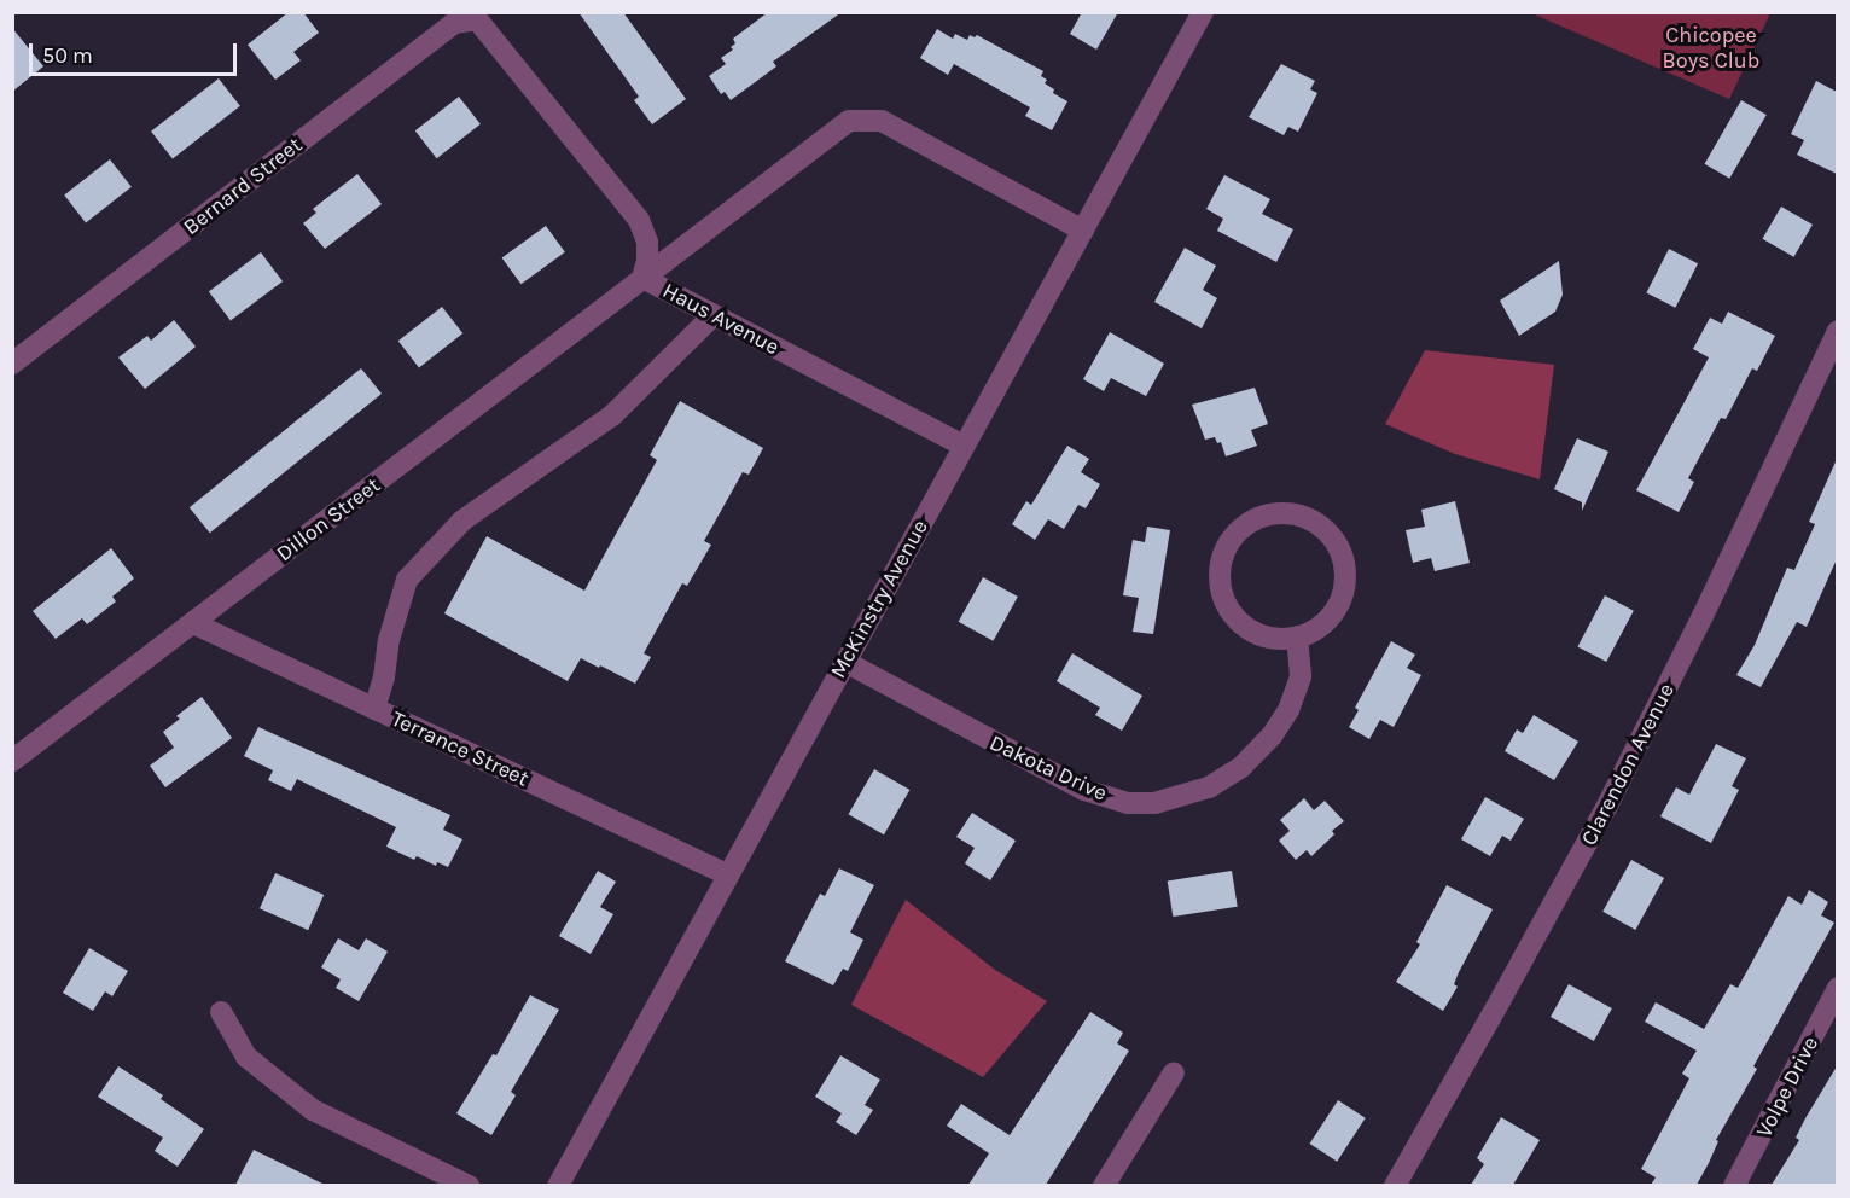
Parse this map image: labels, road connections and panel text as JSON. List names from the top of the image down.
{
  "streets": {
    "street": [
      "Bernard Street",
      "Haus Avenue",
      "Dillon Street",
      "McKinstry Avenue",
      "Terrance Street",
      "Clarendon Avenue",
      "Dakota Drive",
      "Volpe Drive"
    ]
  },
  "crossings": [
    ["Bernard Street", "Haus Avenue"],
    ["Haus Avenue", "Dillon Street"],
    ["Haus Avenue", "McKinstry Avenue"],
    ["Dillon Street", "McKinstry Avenue"],
    ["Dillon Street", "Terrance Street"],
    ["McKinstry Avenue", "Terrance Street"],
    ["McKinstry Avenue", "Dakota Drive"]
  ],
  "parks": ["Chicopee Boys Club"],
  "scale_bar": "50 m"
}
